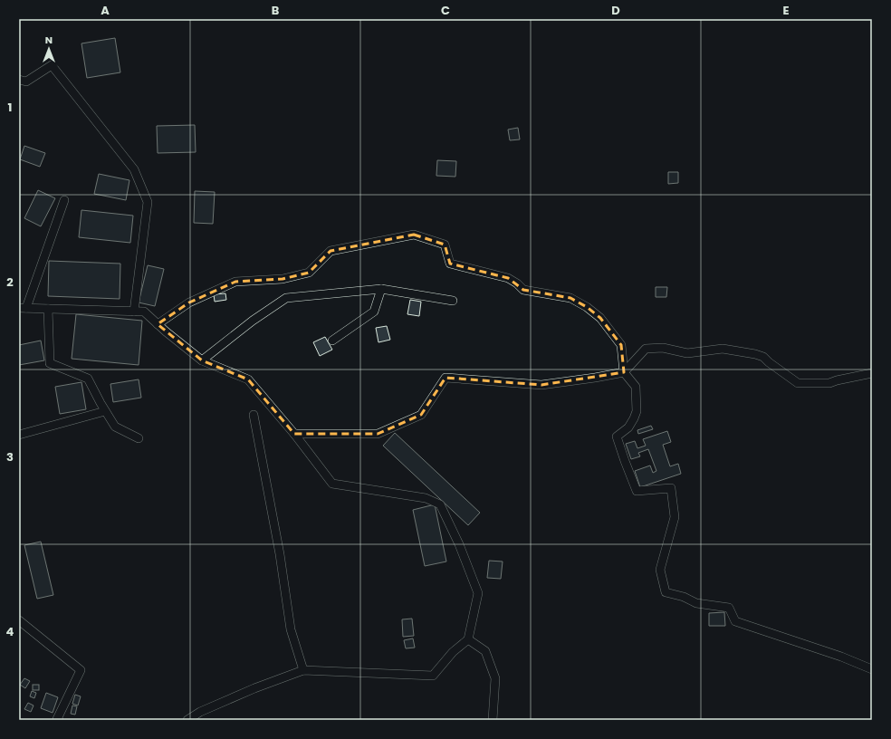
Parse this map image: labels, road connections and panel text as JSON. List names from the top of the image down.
{
  "north": "top",
  "grid": {
    "columns": [
      "A",
      "B",
      "C",
      "D",
      "E"
    ],
    "rows": [
      "1",
      "2",
      "3",
      "4"
    ]
  }
}
